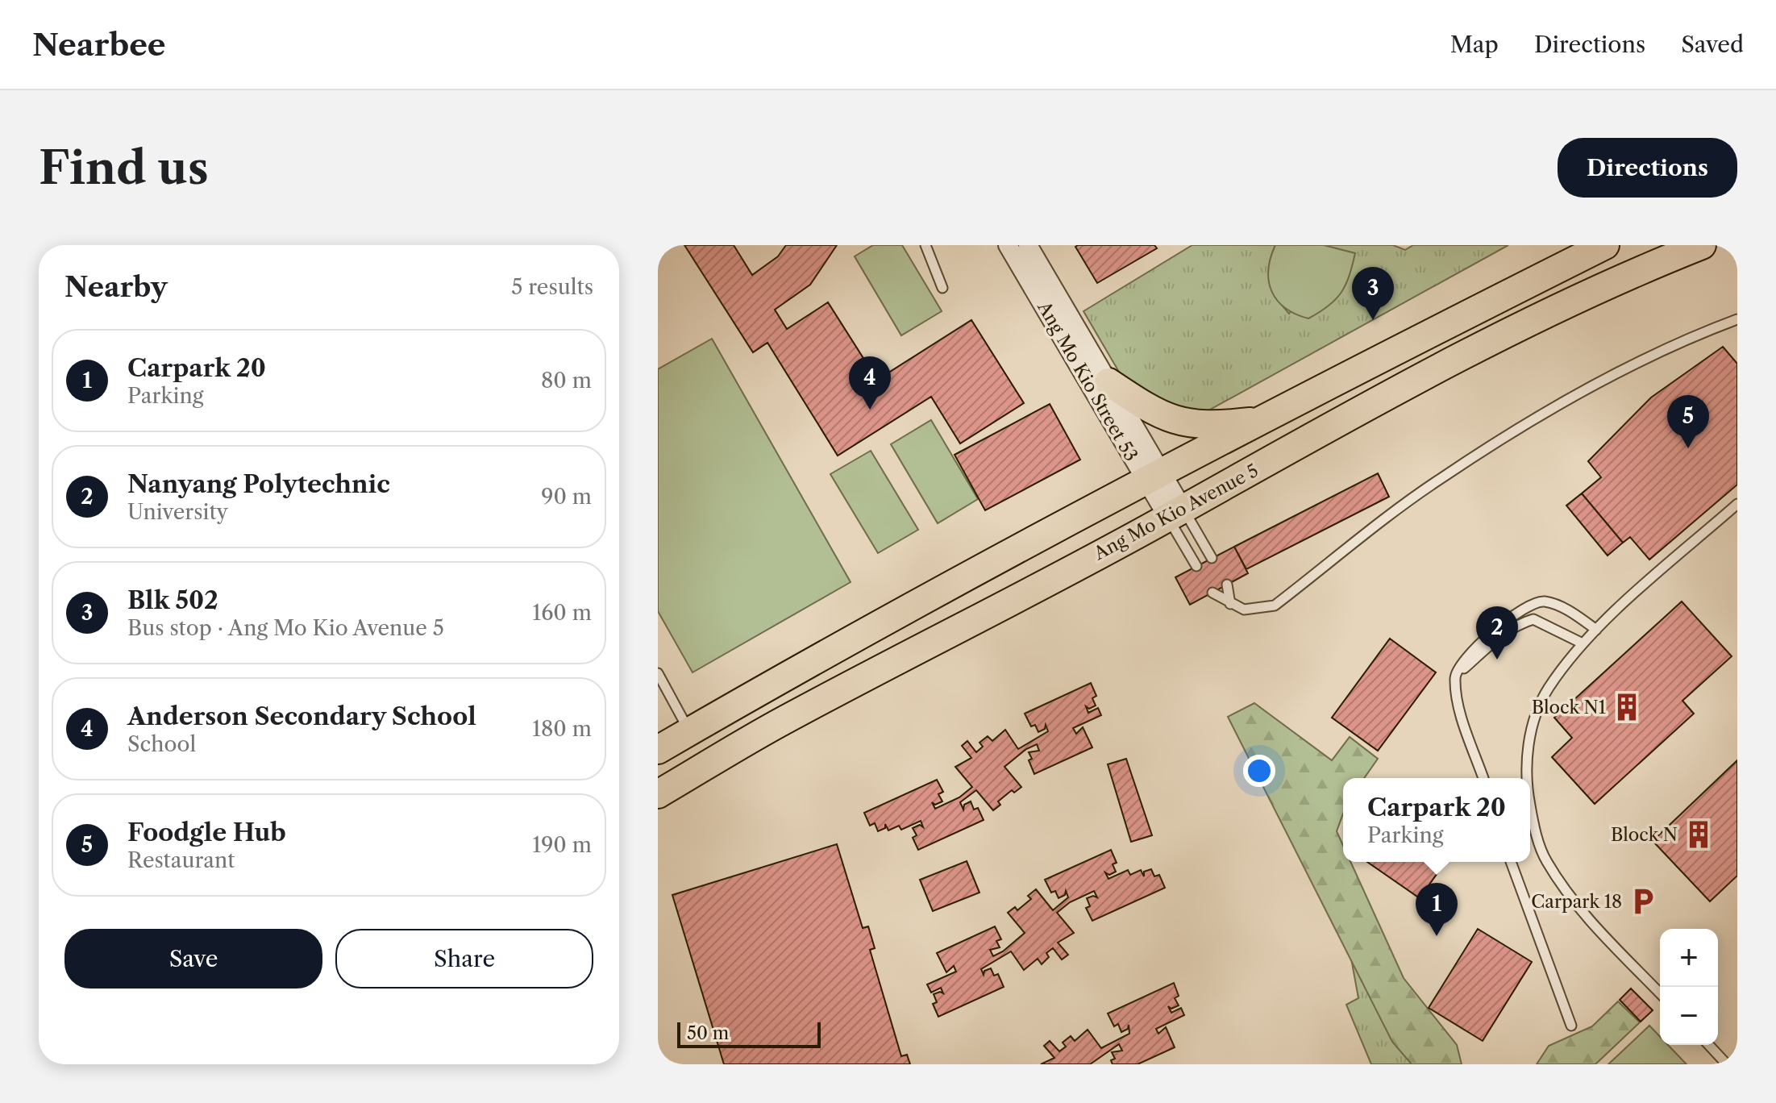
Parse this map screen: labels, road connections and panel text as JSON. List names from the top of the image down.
{
  "streets": {
    "main road": ["Ang Mo Kio Avenue 5"],
    "street": ["Ang Mo Kio Street 53"]
  },
  "crossings": [
    ["Ang Mo Kio Street 53", "Ang Mo Kio Avenue 5"]
  ],
  "places": {
    "building": ["Block N1", "Block N"],
    "parking": ["Carpark 18"]
  },
  "scale_bar": "50 m",
  "page": {
    "header": "Nearbee",
    "nav": ["Map", "Directions", "Saved"],
    "buttons": [
      "Directions",
      ["Save", "Share"]
    ],
    "title": "Find us",
    "heading": ["Nearby", "5 results"],
    "pins": [
      "3",
      "4",
      "5",
      "2",
      "1"
    ],
    "list": [
      {
        "mark": "1",
        "name": "Carpark 20",
        "note": "Parking",
        "value": "80 m"
      },
      {
        "mark": "2",
        "name": "Nanyang Polytechnic",
        "note": "University",
        "value": "90 m"
      },
      {
        "mark": "3",
        "name": "Blk 502",
        "note": "Bus stop · Ang Mo Kio Avenue 5",
        "value": "160 m"
      },
      {
        "mark": "4",
        "name": "Anderson Secondary School",
        "note": "School",
        "value": "180 m"
      },
      {
        "mark": "5",
        "name": "Foodgle Hub",
        "note": "Restaurant",
        "value": "190 m"
      }
    ],
    "popup": ["Carpark 20", "Parking"],
    "map_buttons": ["+", "−"],
    "scale": "50 m"
  }
}
